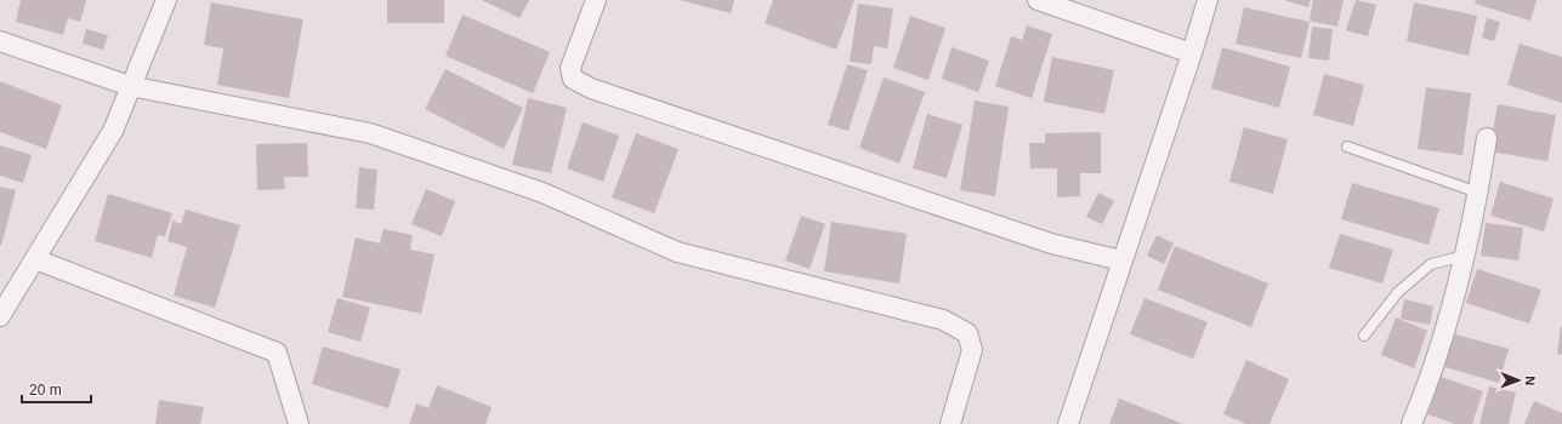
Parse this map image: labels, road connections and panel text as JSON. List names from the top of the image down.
{
  "scale_bar": "20 m",
  "north": "right"
}
